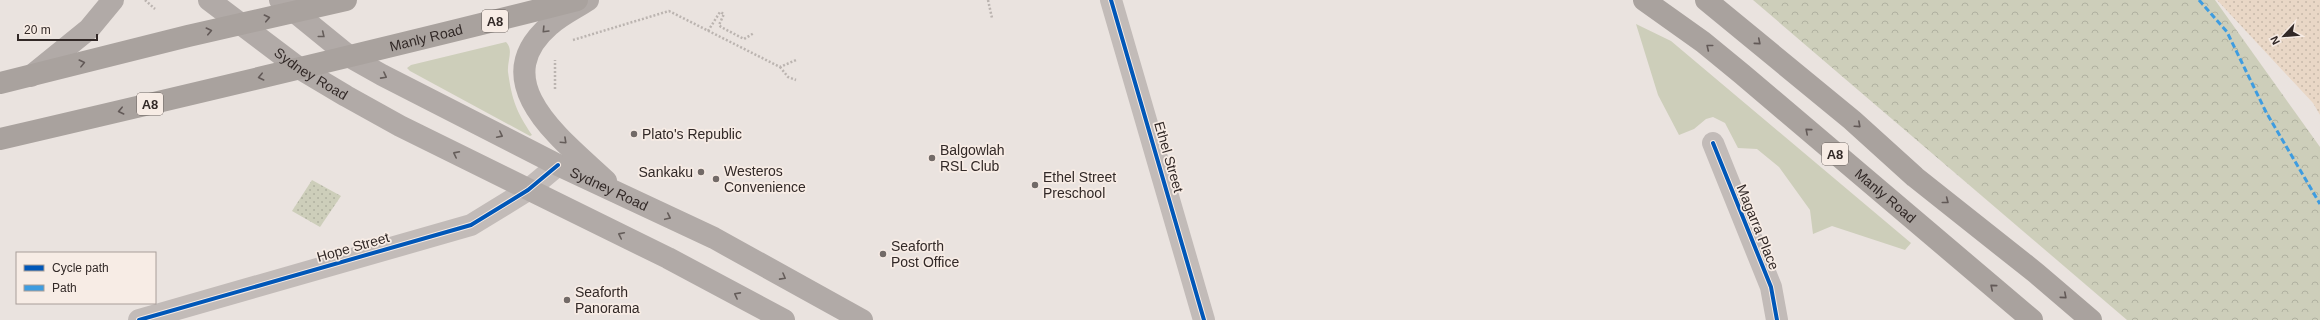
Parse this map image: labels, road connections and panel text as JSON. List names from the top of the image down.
{
  "streets": {
    "highway": ["A8", "Manly Road"],
    "main road": ["Sydney Road"],
    "street": ["Ethel Street", "Magarra Place", "Hope Street"]
  },
  "crossings": [
    ["A8", "Manly Road"],
    ["A8", "Sydney Road"],
    ["Manly Road", "Sydney Road"],
    ["Sydney Road", "Hope Street"]
  ],
  "places": [
    "Plato's Republic",
    "Balgowlah RSL Club",
    "Sankaku",
    "Westeros Convenience",
    "Ethel Street Preschool",
    "Seaforth Post Office",
    "Seaforth Panorama"
  ],
  "legend": ["Cycle path", "Path"],
  "scale_bar": "20 m",
  "north": "bottom left"
}
